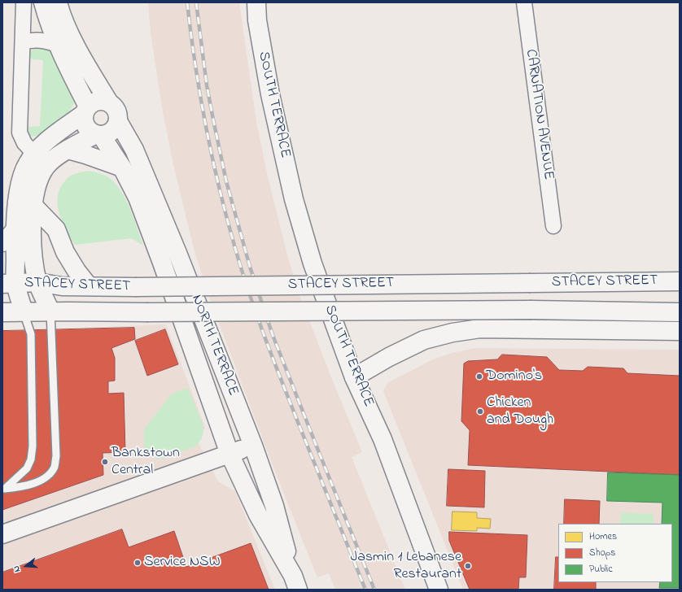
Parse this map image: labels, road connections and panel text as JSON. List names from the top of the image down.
{
  "streets": {
    "main road": ["SOUTH TERRACE", "STACEY STREET", "NORTH TERRACE"],
    "street": ["CARNATION AVENUE"]
  },
  "places": [
    "Domino's",
    "Chicken and Dough",
    "Bankstown Central",
    "Service NSW",
    "Jasmin 1 Lebanese Restaurant"
  ],
  "legend": ["Homes", "Shops", "Public"],
  "north": "left"
}
